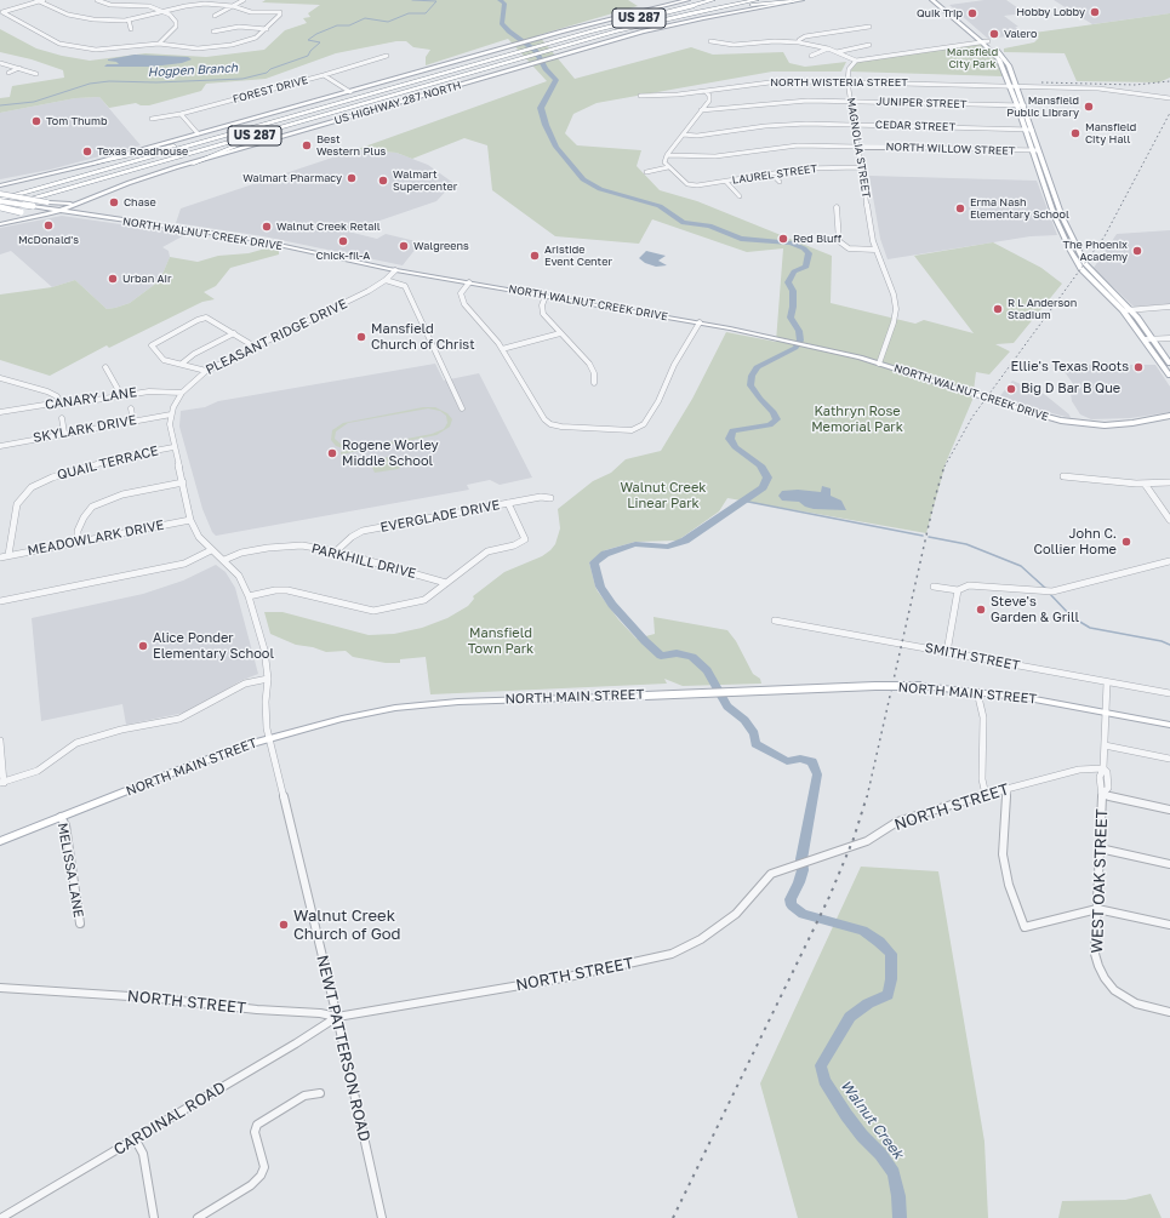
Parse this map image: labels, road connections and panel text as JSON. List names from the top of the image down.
{
  "streets": {
    "highway": ["US 287"],
    "main road": ["US HIGHWAY 287 NORTH", "NORTH WALNUT CREEK DRIVE", "NORTH MAIN STREET"],
    "street": [
      "NORTH WISTERIA STREET",
      "FOREST DRIVE",
      "JUNIPER STREET",
      "CEDAR STREET",
      "MAGNOLIA STREET",
      "NORTH WILLOW STREET",
      "LAUREL STREET",
      "PLEASANT RIDGE DRIVE",
      "CANARY LANE",
      "SKYLARK DRIVE",
      "QUAIL TERRACE",
      "EVERGLADE DRIVE",
      "MEADOWLARK DRIVE",
      "PARKHILL DRIVE",
      "SMITH STREET",
      "NORTH STREET",
      "MELISSA LANE",
      "WEST OAK STREET",
      "NEWT PATTERSON ROAD",
      "CARDINAL ROAD"
    ]
  },
  "crossings": [
    ["US 287", "NORTH WALNUT CREEK DRIVE"],
    ["NORTH WISTERIA STREET", "MAGNOLIA STREET"],
    ["US HIGHWAY 287 NORTH", "NORTH WALNUT CREEK DRIVE"],
    ["JUNIPER STREET", "MAGNOLIA STREET"],
    ["CEDAR STREET", "MAGNOLIA STREET"],
    ["MAGNOLIA STREET", "NORTH WILLOW STREET"],
    ["MAGNOLIA STREET", "LAUREL STREET"],
    ["MAGNOLIA STREET", "NORTH WALNUT CREEK DRIVE"],
    ["NORTH WALNUT CREEK DRIVE", "PLEASANT RIDGE DRIVE"],
    ["PLEASANT RIDGE DRIVE", "CANARY LANE"],
    ["PLEASANT RIDGE DRIVE", "SKYLARK DRIVE"],
    ["PLEASANT RIDGE DRIVE", "QUAIL TERRACE"],
    ["PLEASANT RIDGE DRIVE", "MEADOWLARK DRIVE"],
    ["PLEASANT RIDGE DRIVE", "PARKHILL DRIVE"],
    ["PLEASANT RIDGE DRIVE", "NORTH MAIN STREET"],
    ["PLEASANT RIDGE DRIVE", "NEWT PATTERSON ROAD"],
    ["QUAIL TERRACE", "MEADOWLARK DRIVE"],
    ["EVERGLADE DRIVE", "PARKHILL DRIVE"],
    ["SMITH STREET", "WEST OAK STREET"],
    ["NORTH MAIN STREET", "MELISSA LANE"],
    ["NORTH MAIN STREET", "WEST OAK STREET"],
    ["NORTH MAIN STREET", "NEWT PATTERSON ROAD"],
    ["NORTH STREET", "WEST OAK STREET"],
    ["NORTH STREET", "NEWT PATTERSON ROAD"],
    ["NORTH STREET", "CARDINAL ROAD"],
    ["NEWT PATTERSON ROAD", "CARDINAL ROAD"]
  ],
  "water": ["Hogpen Branch", "Walnut Creek"],
  "parks": [
    "Mansfield City Park",
    "Kathryn Rose Memorial Park",
    "Walnut Creek Linear Park",
    "Mansfield Town Park"
  ],
  "places": [
    "Hobby Lobby",
    "Quik Trip",
    "Valero",
    "Mansfield Public Library",
    "Tom Thumb",
    "Mansfield City Hall",
    "Best Western Plus",
    "Texas Roadhouse",
    "Walmart Pharmacy",
    "Walmart Supercenter",
    "Chase",
    "Erma Nash Elementary School",
    "McDonald's",
    "Walnut Creek Retail",
    "Red Bluff",
    "Chick-fil-A",
    "Walgreens",
    "The Phoenix Academy",
    "Aristide Event Center",
    "Urban Air",
    "R L Anderson Stadium",
    "Mansfield Church of Christ",
    "Ellie's Texas Roots",
    "Big D Bar B Que",
    "Rogene Worley Middle School",
    "John C. Collier Home",
    "Steve's Garden & Grill",
    "Alice Ponder Elementary School",
    "Walnut Creek Church of God"
  ]
}
